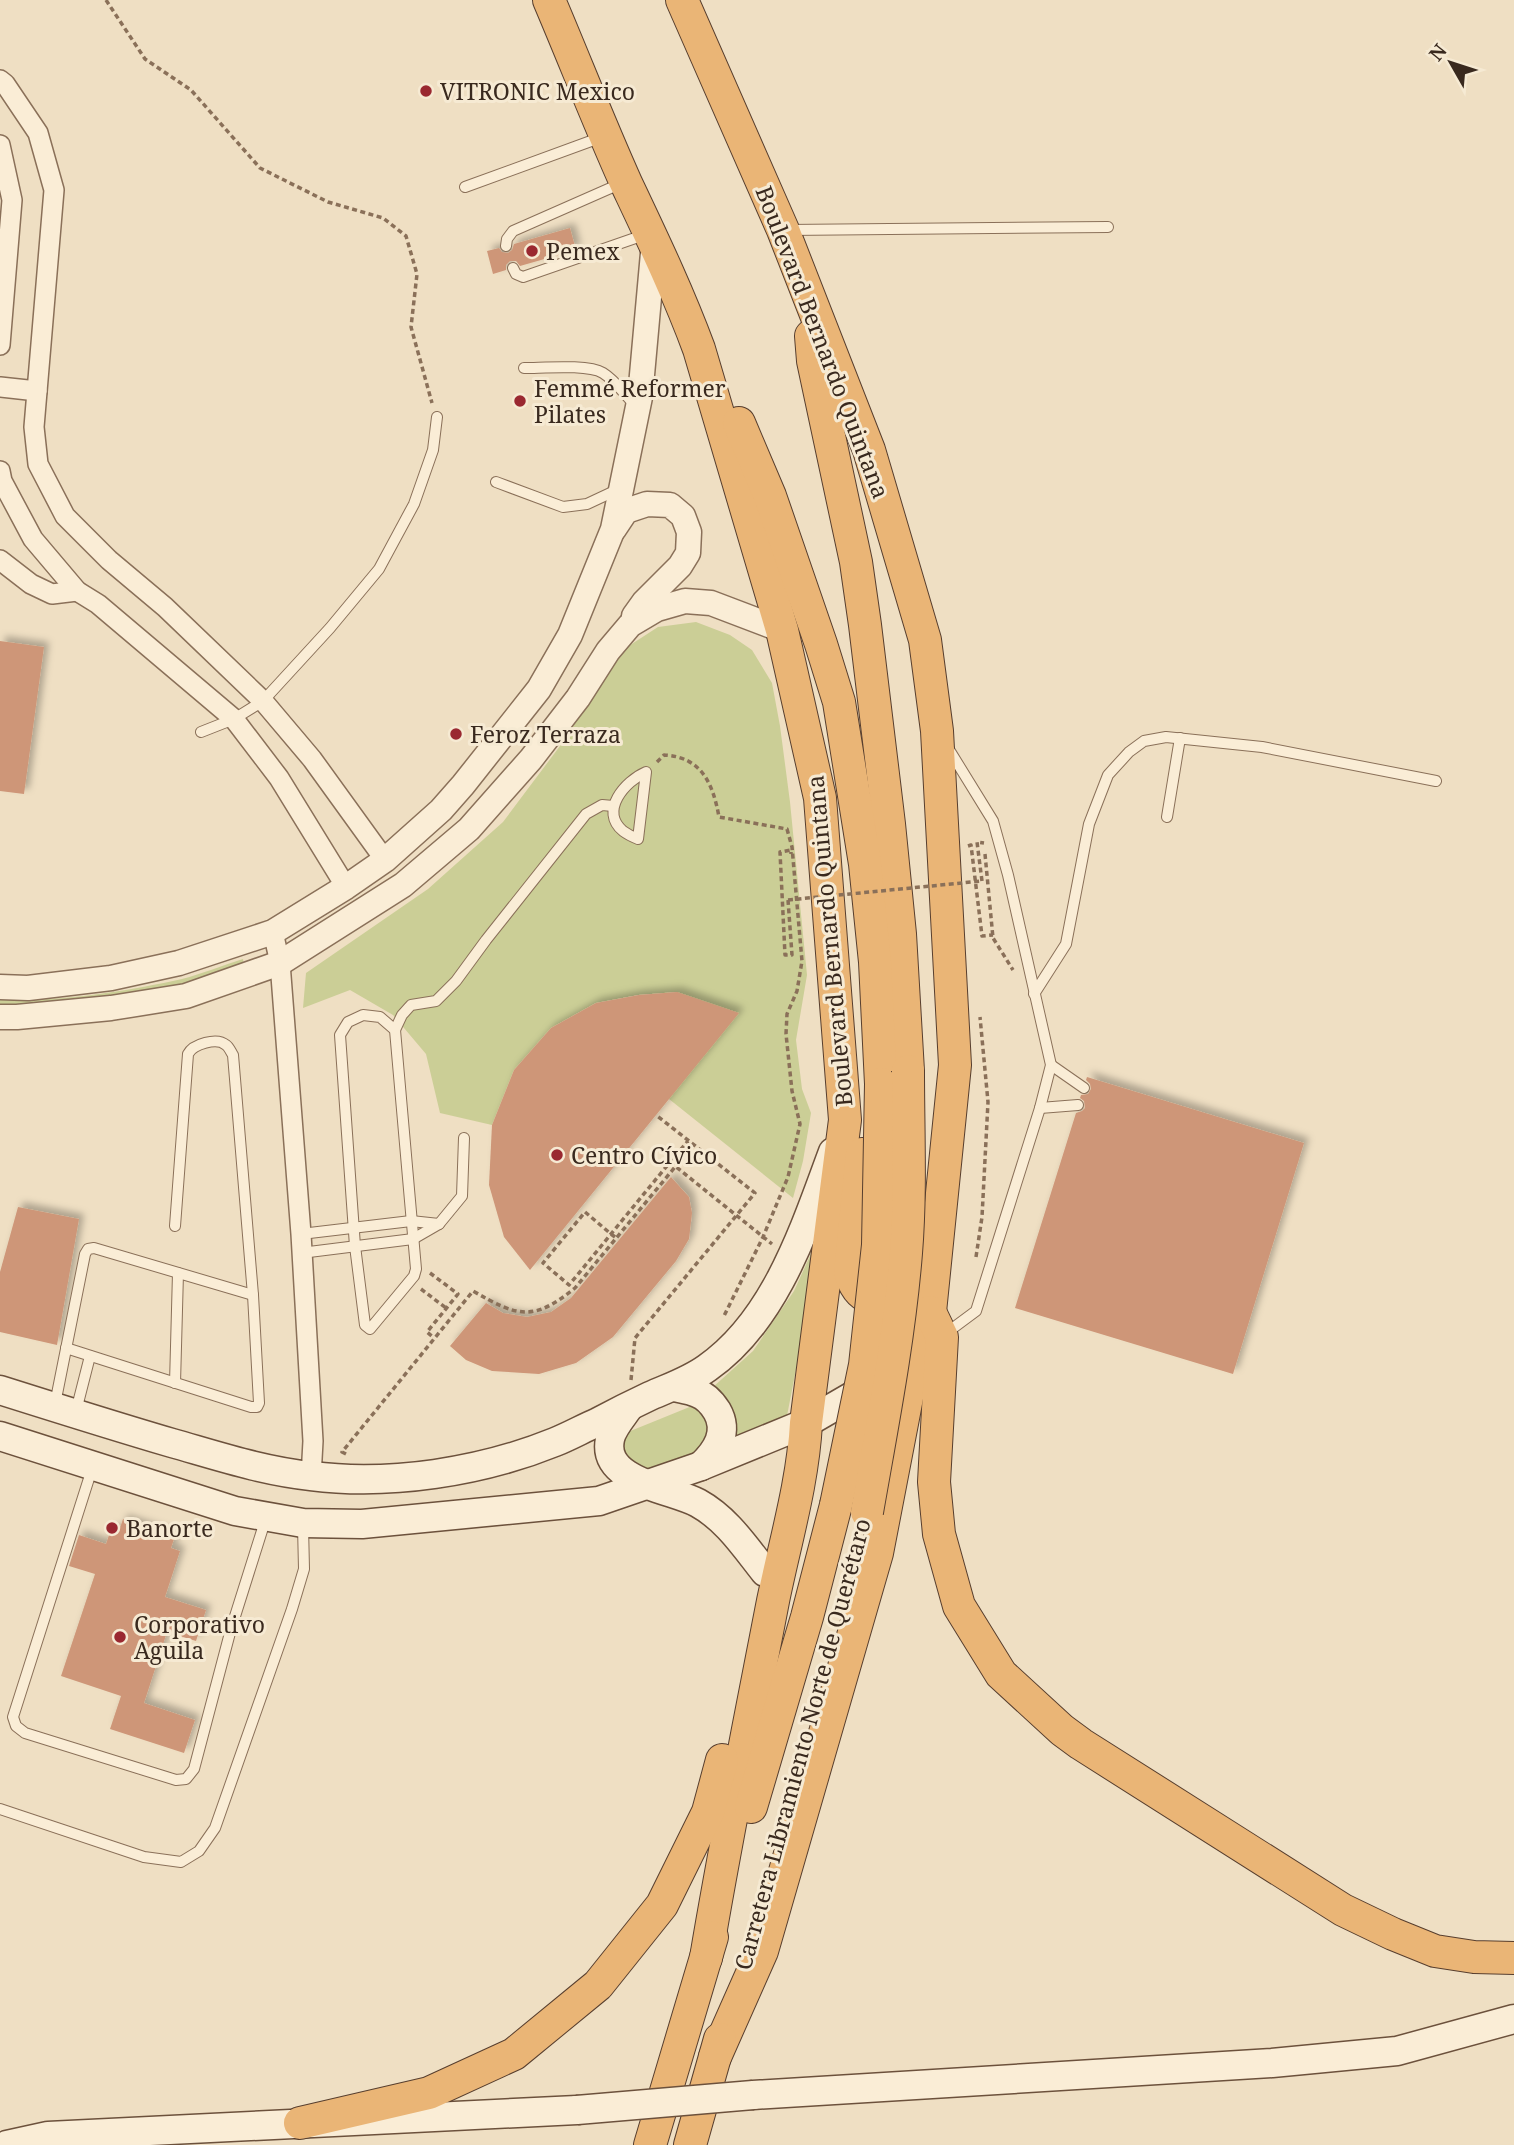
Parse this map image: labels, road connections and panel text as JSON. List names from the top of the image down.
{
  "streets": {
    "highway": ["Boulevard Bernardo Quintana", "Carretera Libramiento Norte de Querétaro"]
  },
  "crossings": [
    ["Boulevard Bernardo Quintana", "Carretera Libramiento Norte de Querétaro"]
  ],
  "places": [
    "VITRONIC Mexico",
    "Pemex",
    "Femmé Reformer Pilates",
    "Feroz Terraza",
    "Centro Cívico",
    "Banorte",
    "Corporativo Aguila"
  ],
  "north": "top left"
}
